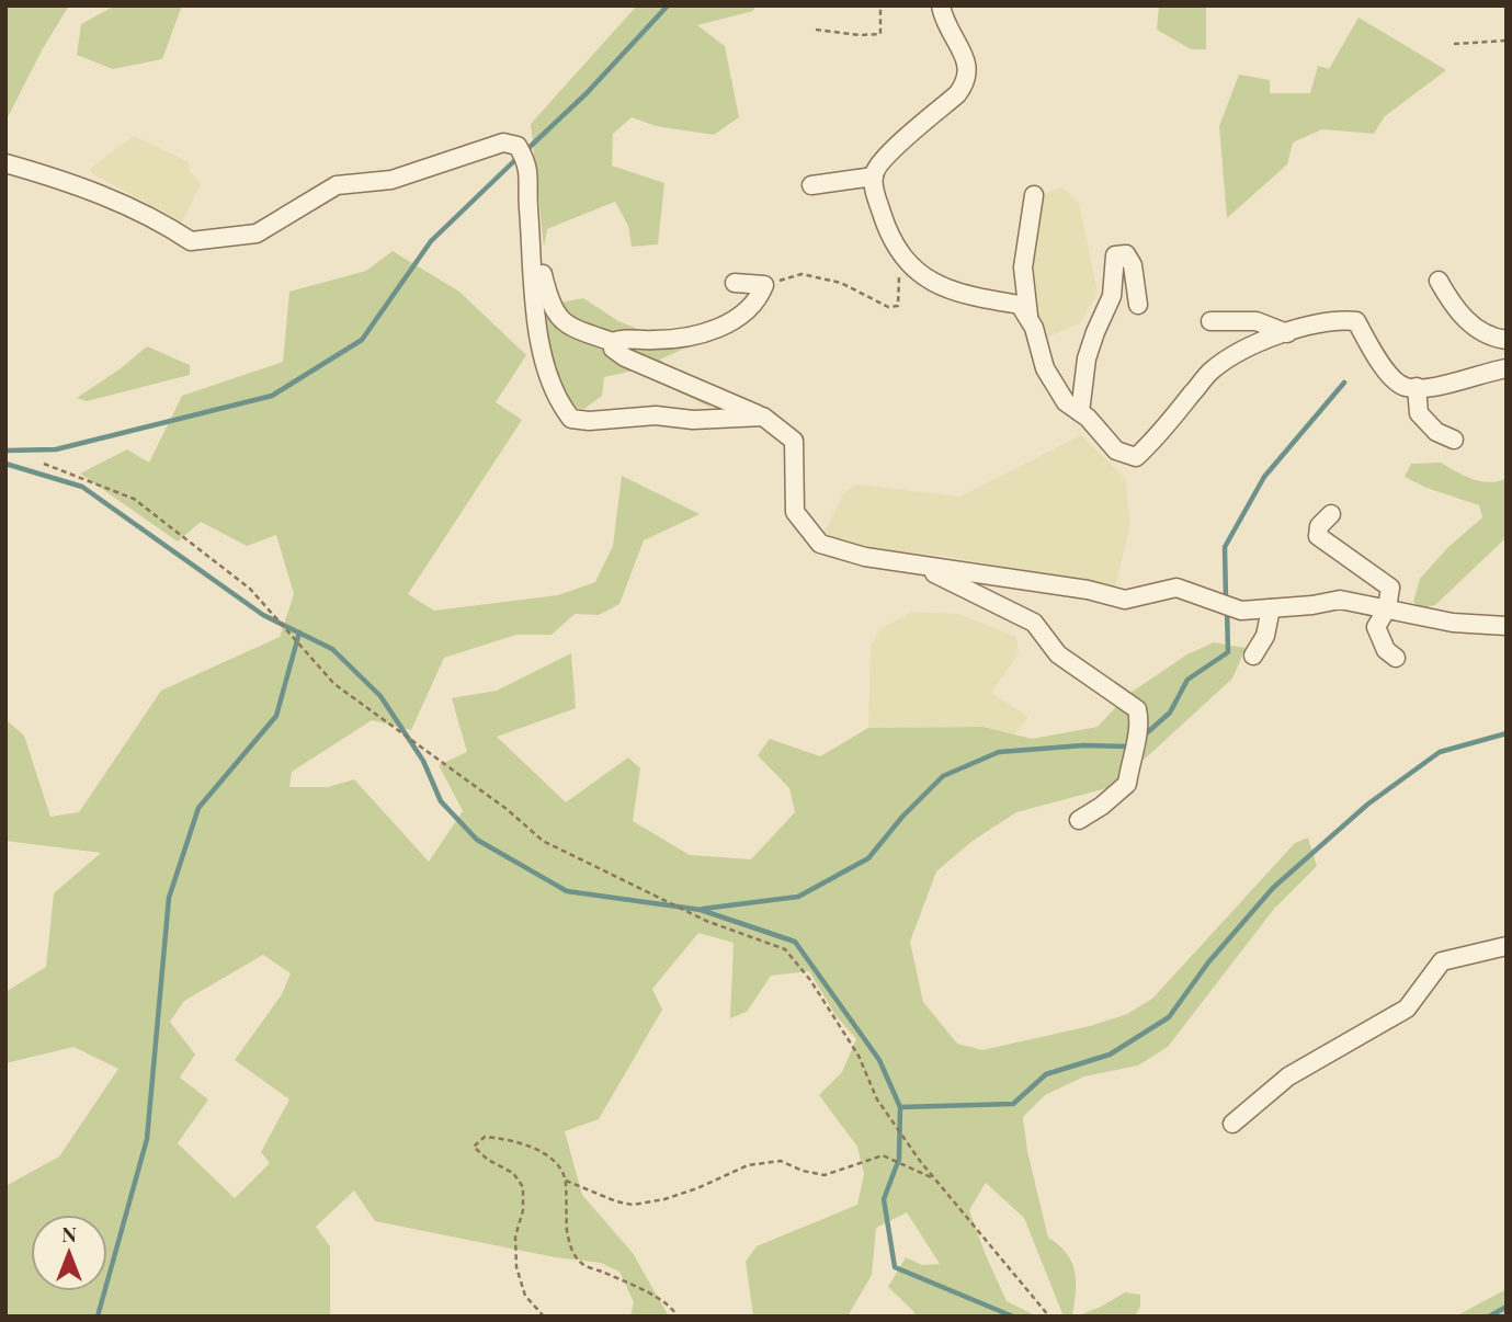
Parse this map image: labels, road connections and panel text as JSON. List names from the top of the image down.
{
  "north": "top"
}
